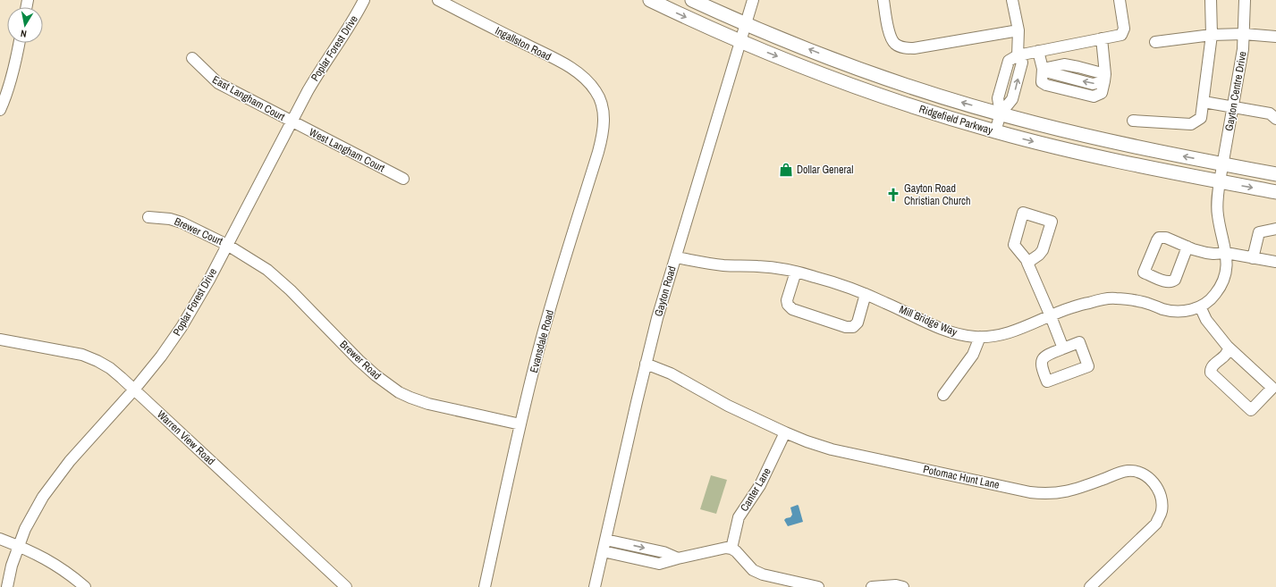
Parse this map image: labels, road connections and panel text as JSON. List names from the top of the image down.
{
  "streets": {
    "main road": ["Ridgefield Parkway"],
    "street": [
      "Ingallston Road",
      "Poplar Forest Drive",
      "Gayton Centre Drive",
      "East Langham Court",
      "West Langham Court",
      "Brewer Court",
      "Gayton Road",
      "Mill Bridge Way",
      "Evansdale Road",
      "Brewer Road",
      "Warren View Road",
      "Potomac Hunt Lane",
      "Canter Lane"
    ]
  },
  "crossings": [
    ["Ingallston Road", "Evansdale Road"],
    ["Poplar Forest Drive", "East Langham Court"],
    ["Poplar Forest Drive", "West Langham Court"],
    ["Poplar Forest Drive", "Brewer Court"],
    ["Poplar Forest Drive", "Brewer Road"],
    ["Poplar Forest Drive", "Warren View Road"],
    ["Gayton Centre Drive", "Ridgefield Parkway"],
    ["Gayton Centre Drive", "Mill Bridge Way"],
    ["East Langham Court", "West Langham Court"],
    ["Ridgefield Parkway", "Gayton Road"],
    ["Brewer Court", "Brewer Road"],
    ["Gayton Road", "Mill Bridge Way"],
    ["Gayton Road", "Potomac Hunt Lane"],
    ["Evansdale Road", "Brewer Road"],
    ["Potomac Hunt Lane", "Canter Lane"]
  ],
  "places": {
    "shop": ["Dollar General"],
    "church": ["Gayton Road Christian Church"]
  },
  "north": "bottom"
}
